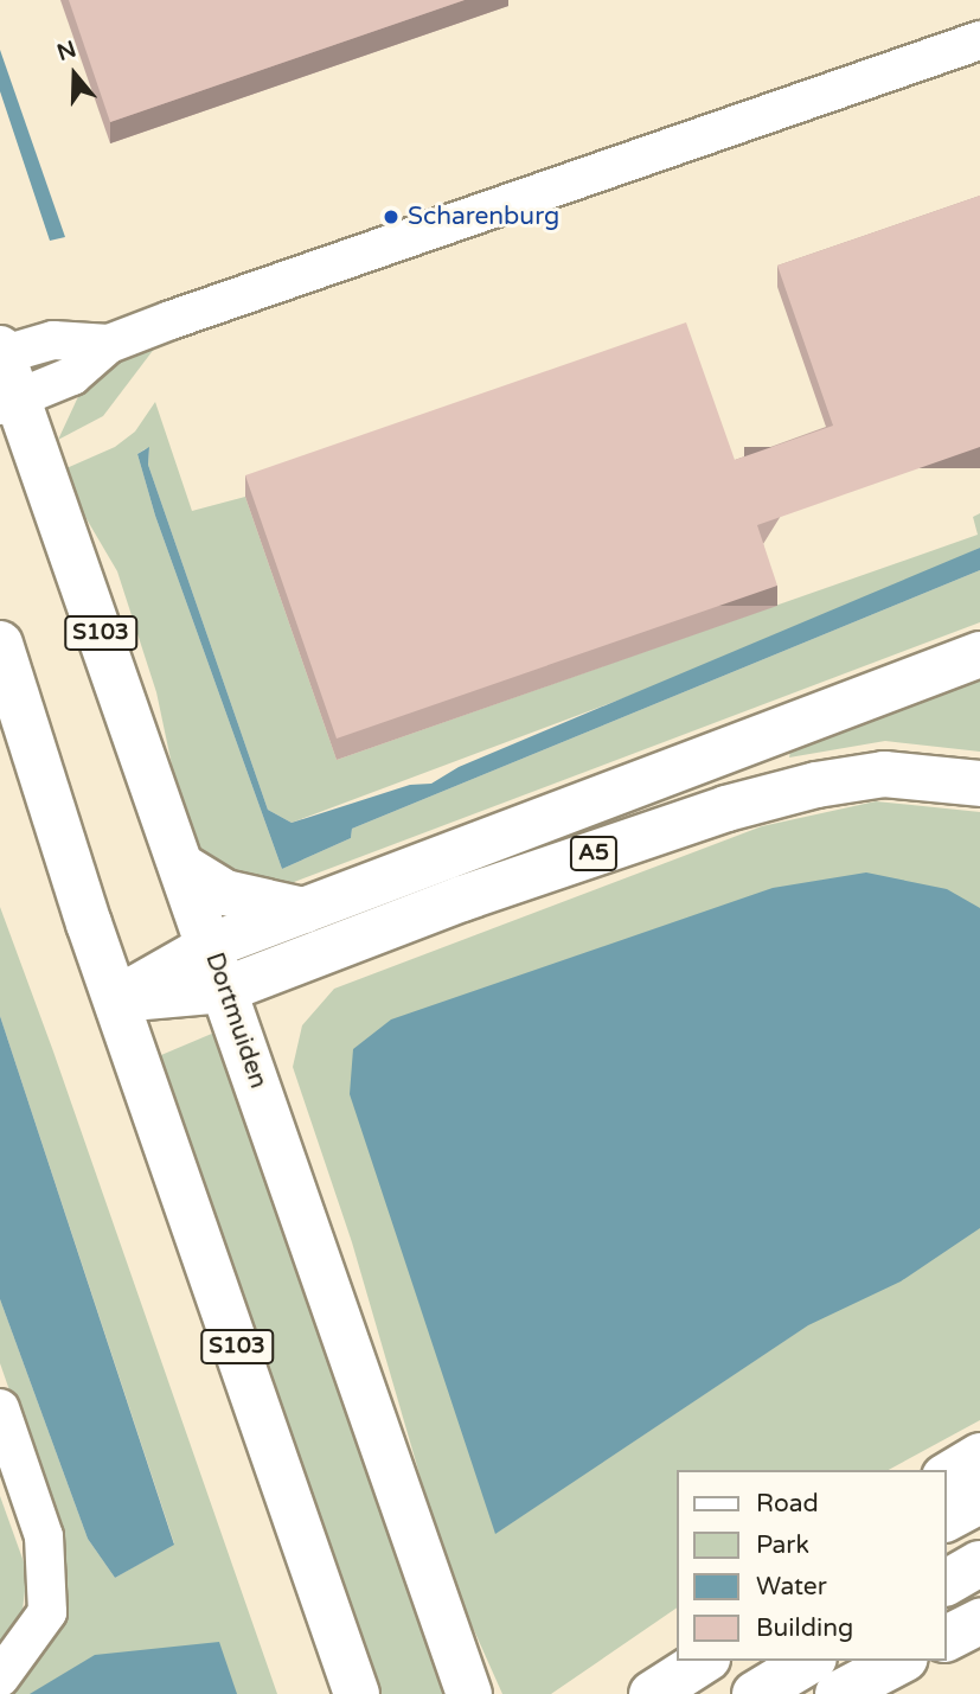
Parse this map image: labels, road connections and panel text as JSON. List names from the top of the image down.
{
  "streets": {
    "main road": ["S103", "A5", "Dortmuiden"]
  },
  "crossings": [
    ["A5", "Dortmuiden"]
  ],
  "places": ["Scharenburg"],
  "legend": [
    "Road",
    "Park",
    "Water",
    "Building"
  ],
  "north": "top"
}
